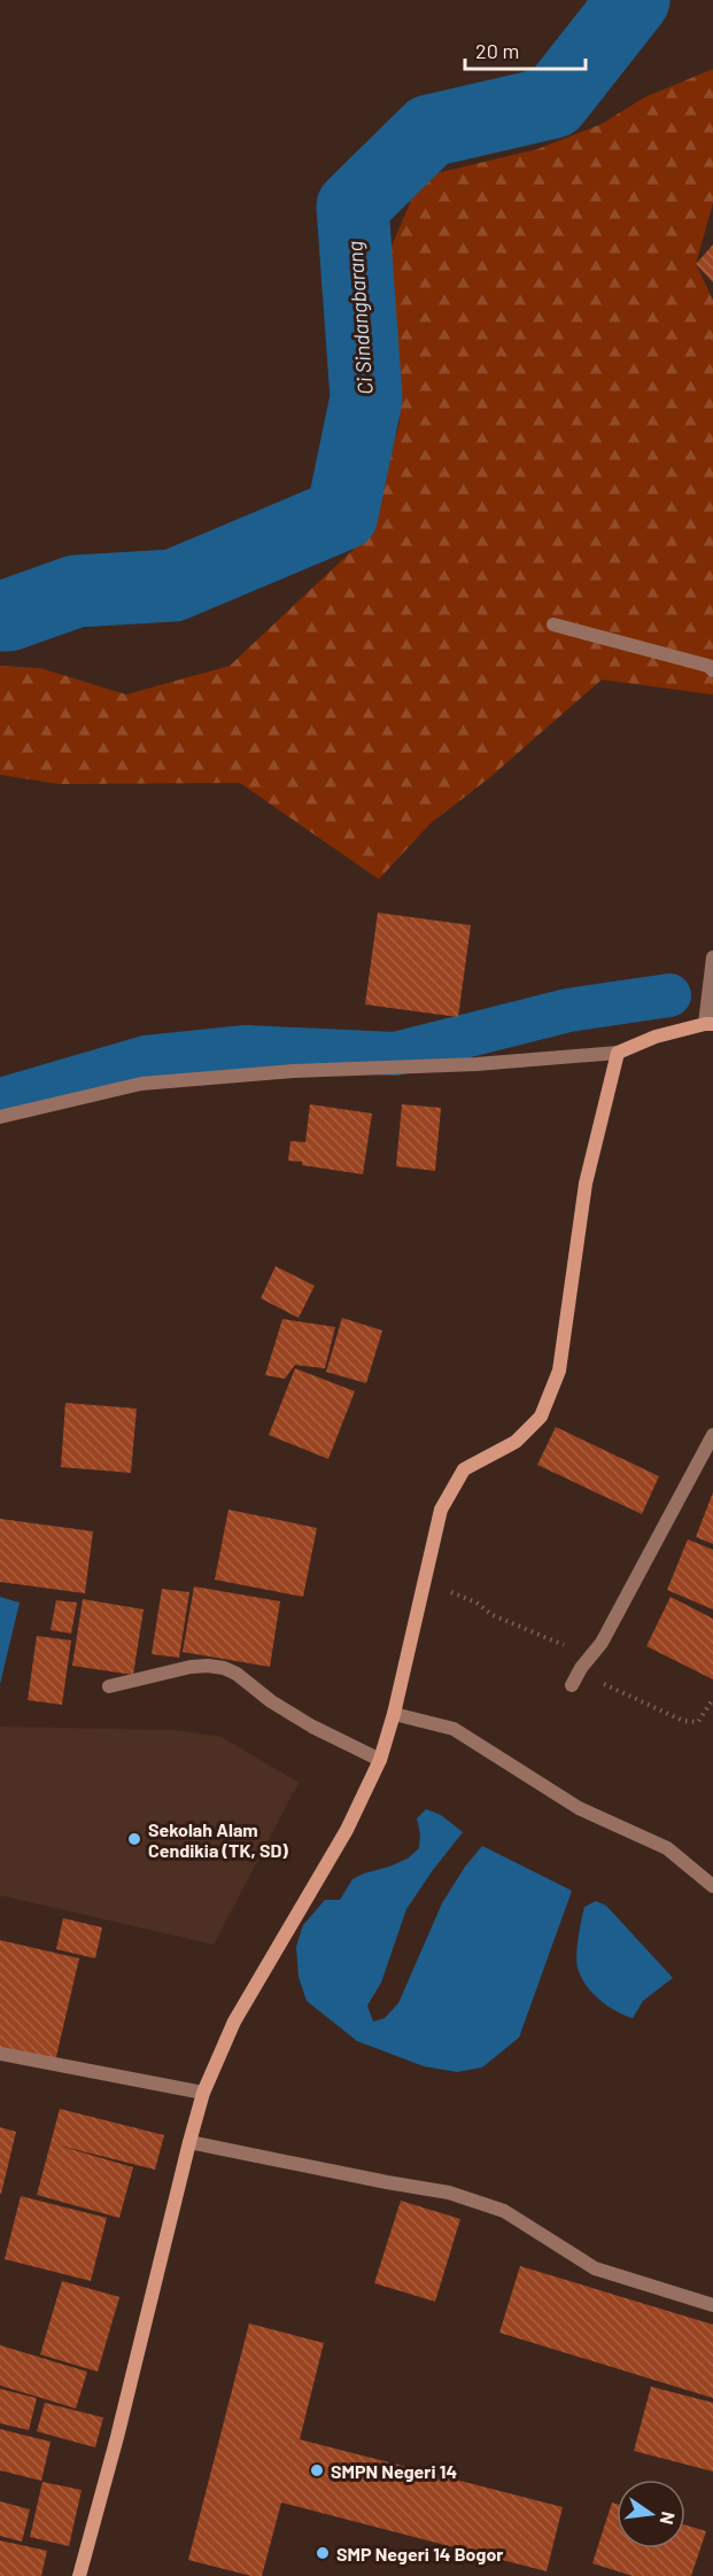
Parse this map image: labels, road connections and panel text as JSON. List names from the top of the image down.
{
  "water": ["Ci Sindangbarang"],
  "places": ["Sekolah Alam Cendikia (TK, SD)", "SMPN Negeri 14", "SMP Negeri 14 Bogor"],
  "scale_bar": "20 m",
  "north": "right"
}
